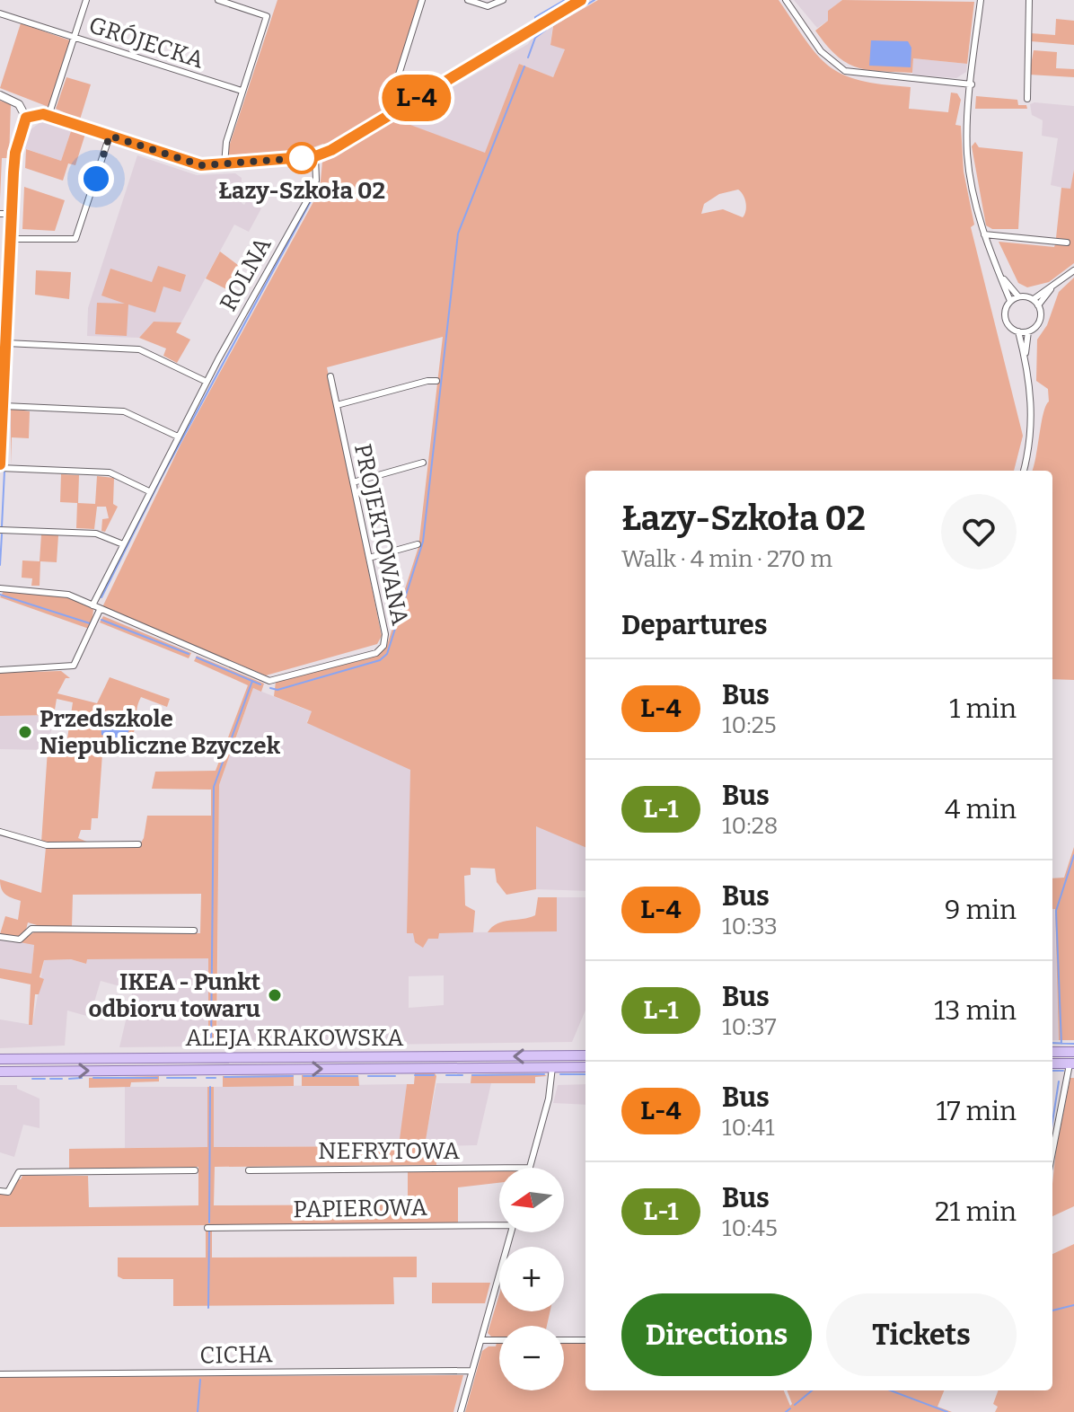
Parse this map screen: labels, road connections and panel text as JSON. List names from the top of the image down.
{
  "streets": {
    "main road": ["ALEJA KRAKOWSKA"],
    "street": [
      "GRÓJECKA",
      "ROLNA",
      "PROJEKTOWANA",
      "NEFRYTOWA",
      "PAPIEROWA",
      "CICHA"
    ]
  },
  "crossings": [
    ["ROLNA", "PROJEKTOWANA"]
  ],
  "places": ["Łazy-Szkoła 02", "Przedszkole Niepubliczne Bzyczek", "IKEA - Punkt odbioru towaru"],
  "lines": ["bus line L-4"],
  "north": "left",
  "page": {
    "on_map": "L-4",
    "heading": [
      ["Łazy-Szkoła 02", "Walk · 4 min · 270 m"],
      "Departures"
    ],
    "list": [
      {
        "mark": "L-4",
        "name": "Bus",
        "note": "10:25",
        "value": "1 min"
      },
      {
        "mark": "L-1",
        "name": "Bus",
        "note": "10:28",
        "value": "4 min"
      },
      {
        "mark": "L-4",
        "name": "Bus",
        "note": "10:33",
        "value": "9 min"
      },
      {
        "mark": "L-1",
        "name": "Bus",
        "note": "10:37",
        "value": "13 min"
      },
      {
        "mark": "L-4",
        "name": "Bus",
        "note": "10:41",
        "value": "17 min"
      },
      {
        "mark": "L-1",
        "name": "Bus",
        "note": "10:45",
        "value": "21 min"
      }
    ],
    "map_buttons": ["+", "−"],
    "buttons": ["Directions", "Tickets"]
  }
}
